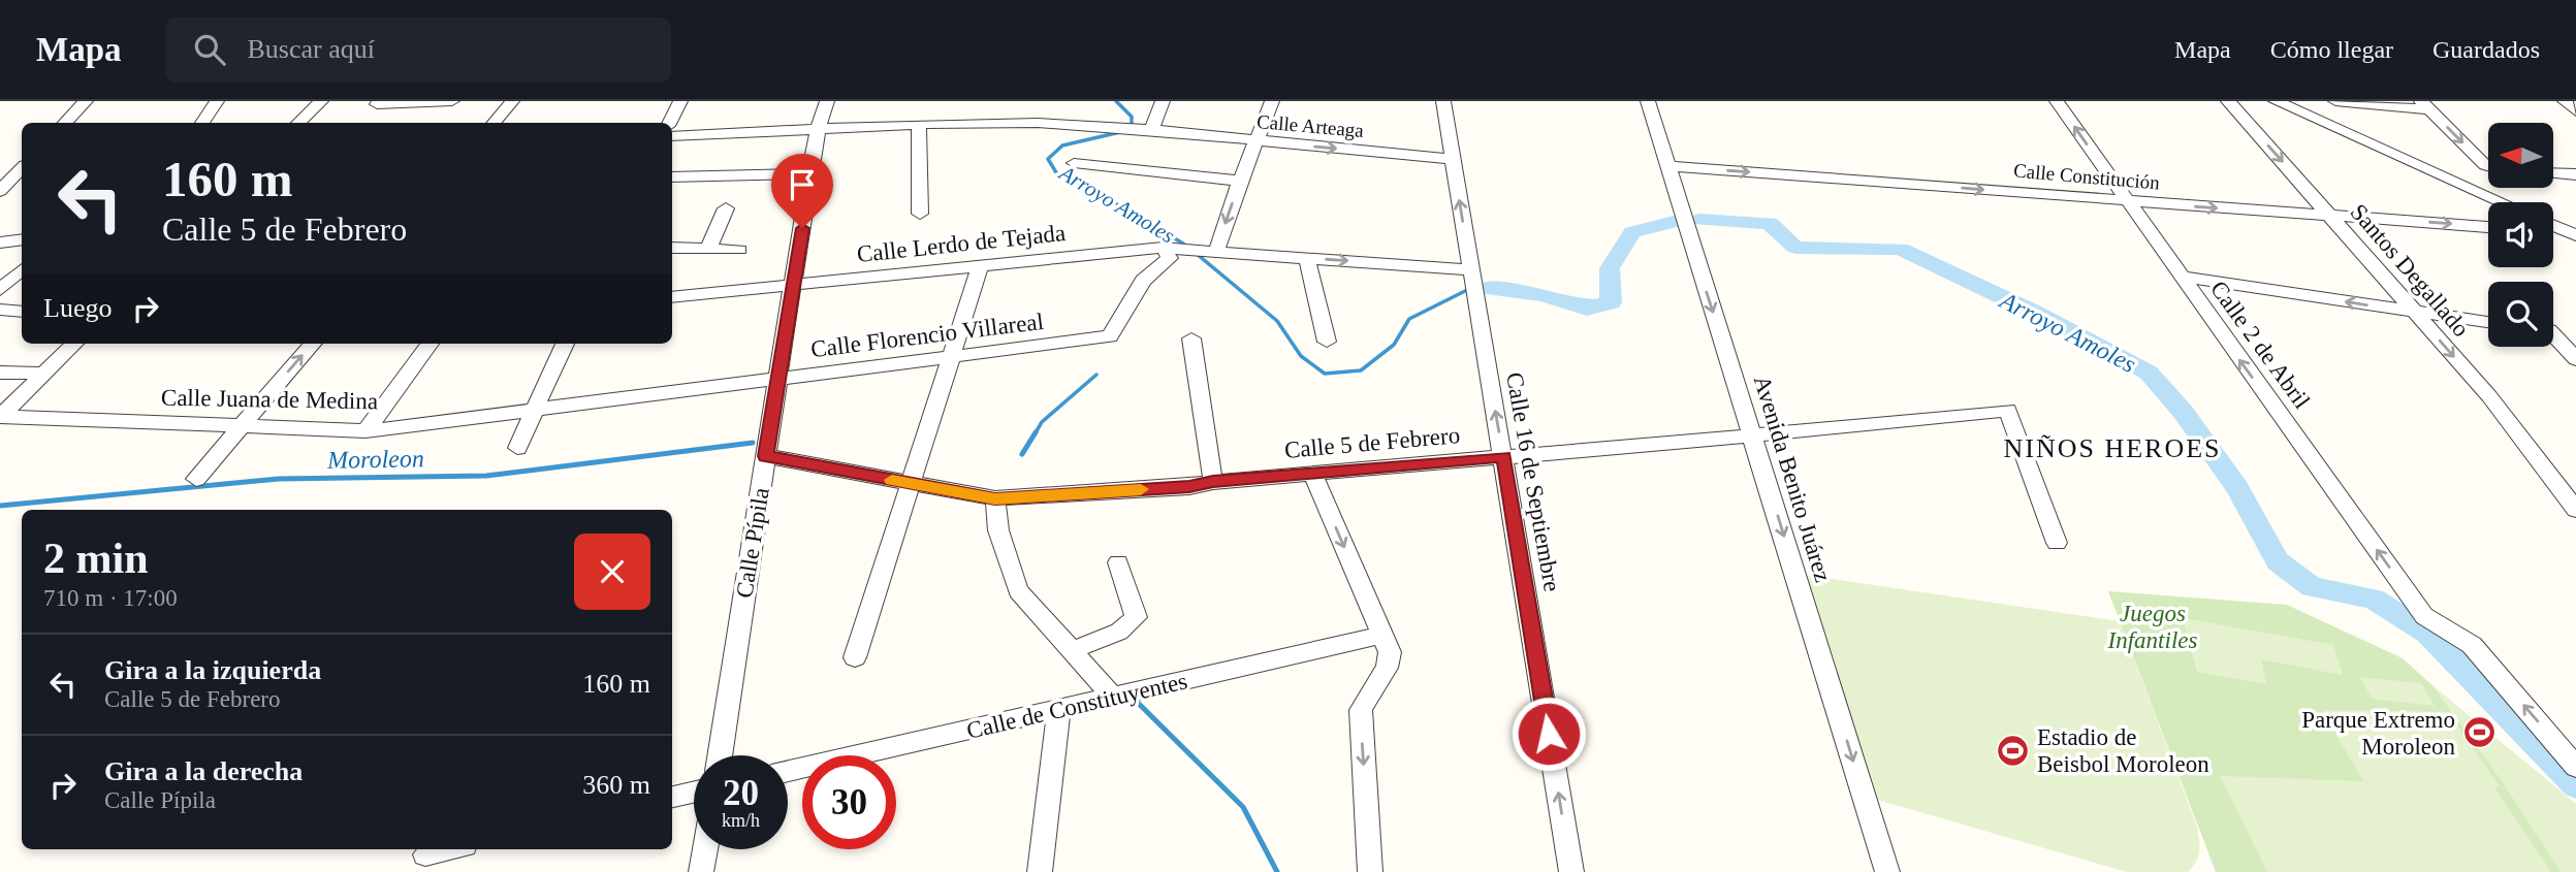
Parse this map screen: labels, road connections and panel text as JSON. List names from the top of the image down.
{
  "streets": {
    "street": [
      "Calle Arteaga",
      "Calle Constitución",
      "Calle Lerdo de Tejada",
      "Santos Degallado",
      "Calle Florencio Villareal",
      "Calle 2 de Abril",
      "Calle Juana de Medina",
      "Calle 5 de Febrero",
      "Avenida Benito Juárez",
      "Calle 16 de Septiembre",
      "Calle Pípila",
      "Calle de Constituyentes"
    ]
  },
  "crossings": [
    ["Calle Arteaga", "Calle 16 de Septiembre"],
    ["Calle Arteaga", "Calle Pípila"],
    ["Calle Constitución", "Santos Degallado"],
    ["Calle Constitución", "Calle 2 de Abril"],
    ["Calle Constitución", "Avenida Benito Juárez"],
    ["Calle Lerdo de Tejada", "Calle Florencio Villareal"],
    ["Calle Lerdo de Tejada", "Calle Pípila"],
    ["Calle Florencio Villareal", "Calle Juana de Medina"],
    ["Calle Florencio Villareal", "Calle Pípila"],
    ["Calle 5 de Febrero", "Avenida Benito Juárez"],
    ["Calle 5 de Febrero", "Calle 16 de Septiembre"],
    ["Calle 5 de Febrero", "Calle Pípila"]
  ],
  "one_way": ["Santos Degallado", "Calle 2 de Abril", "Avenida Benito Juárez"],
  "districts": ["NIÑOS HEROES"],
  "water": ["Arroyo Amoles", "Moroleon"],
  "parks": ["Juegos Infantiles"],
  "places": {
    "sports": ["Parque Extremo Moroleon", "Estadio de Beisbol Moroleon"]
  },
  "north": "left",
  "page": {
    "header": "Mapa",
    "search": "Buscar aquí",
    "nav": ["Mapa", "Cómo llegar", "Guardados"],
    "turn": ["160 m", "Calle 5 de Febrero"],
    "then": "Luego",
    "heading": ["2 min", "710 m · 17:00"],
    "list": [
      {
        "name": "Gira a la izquierda",
        "note": "Calle 5 de Febrero",
        "value": "160 m"
      },
      {
        "name": "Gira a la derecha",
        "note": "Calle Pípila",
        "value": "360 m"
      }
    ],
    "speed": "20 km/h",
    "limit": "30"
  }
}
